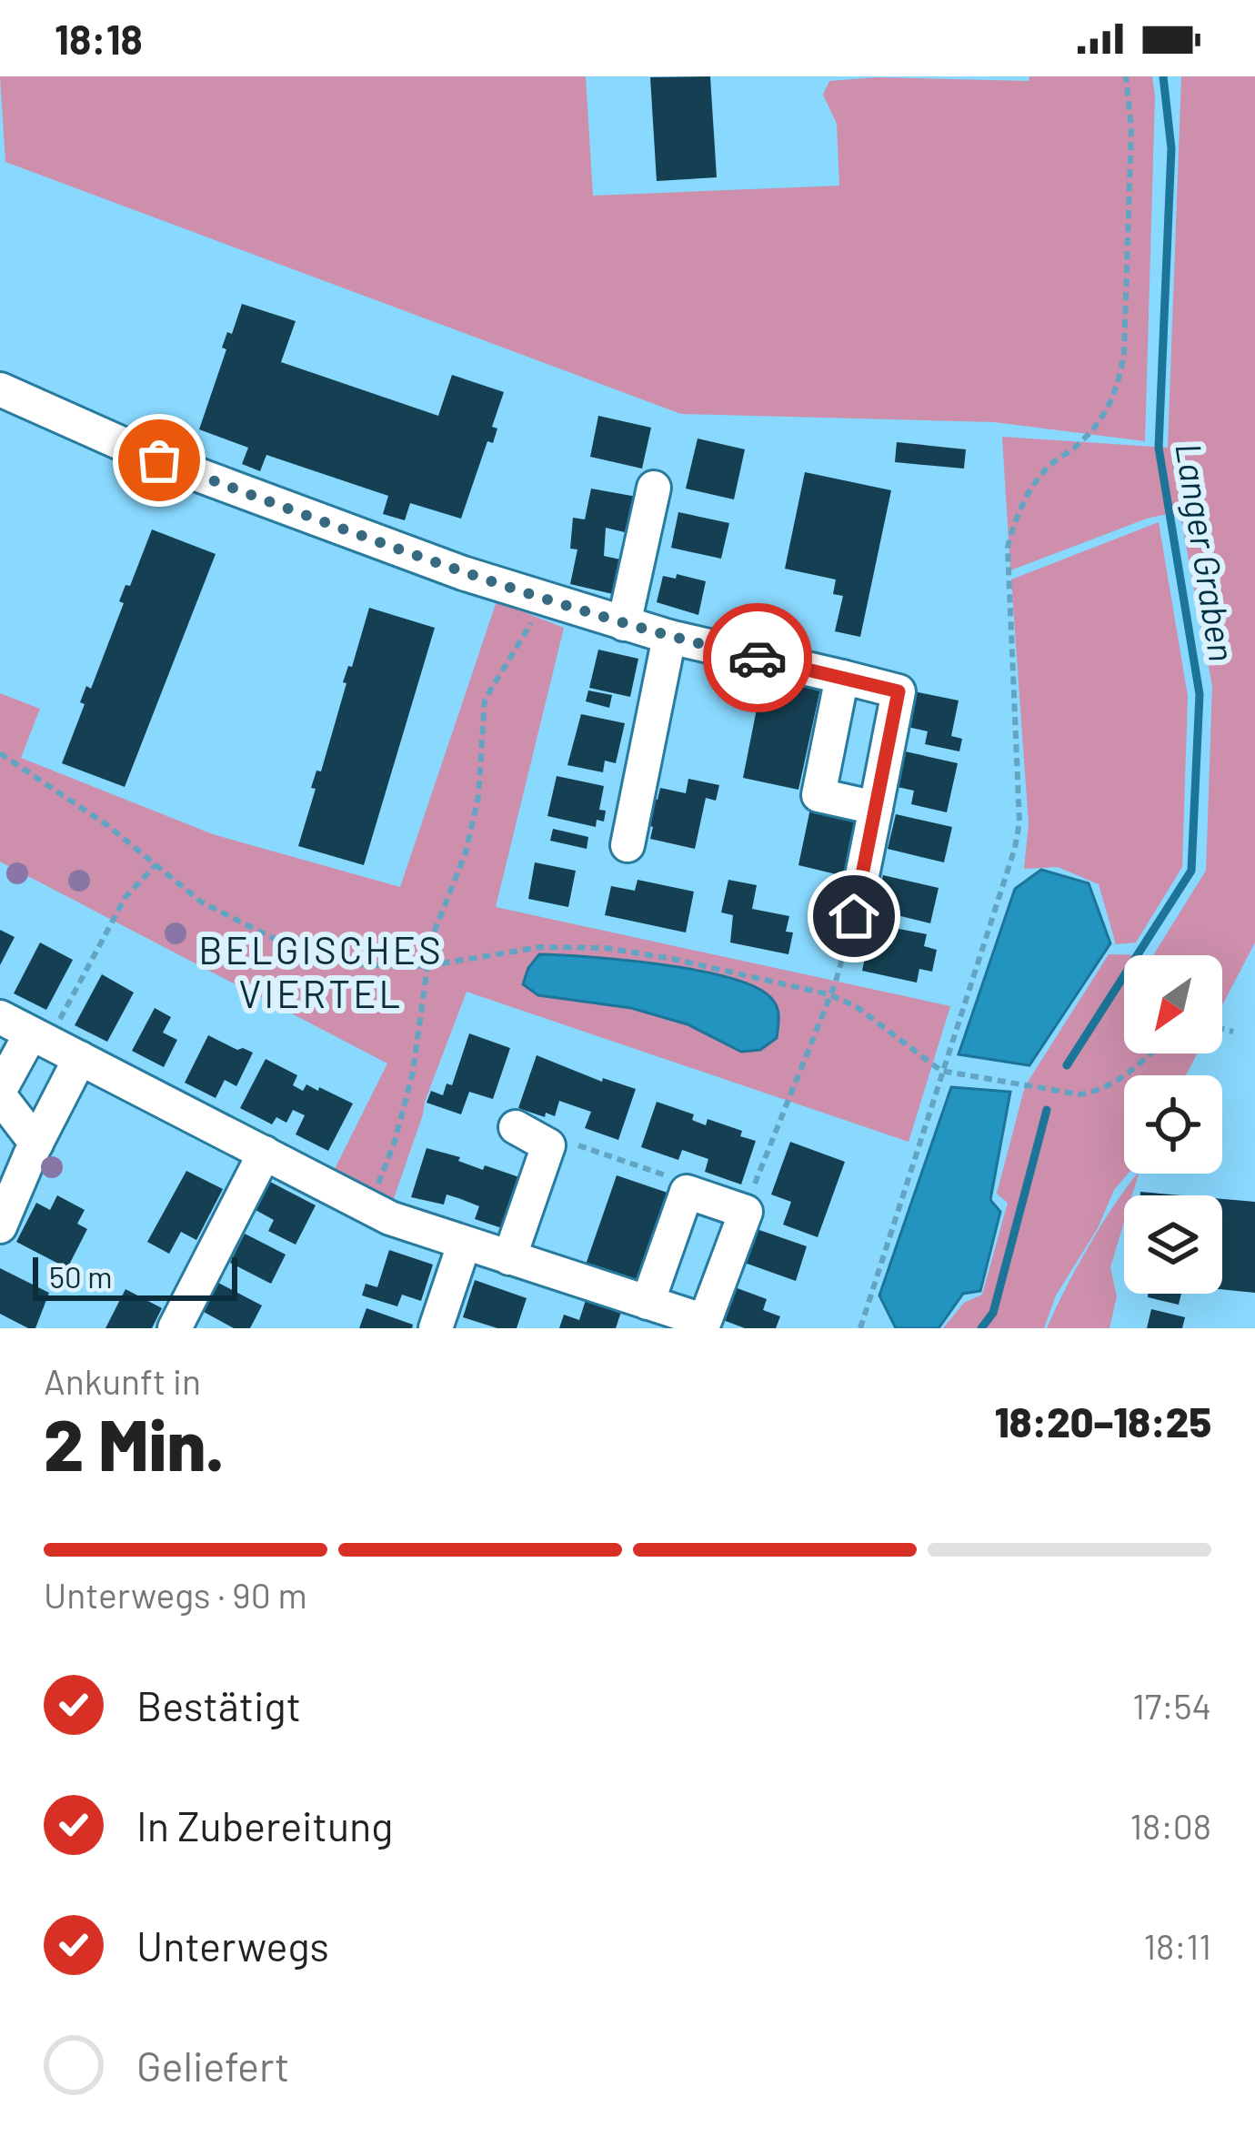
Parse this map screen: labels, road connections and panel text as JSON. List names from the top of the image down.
{
  "districts": ["BELGISCHES VIERTEL"],
  "water": ["Langer Graben"],
  "scale_bar": "50 m",
  "north": "bottom left",
  "page": {
    "status": "18:18",
    "scale": "50 m",
    "heading": ["2 Min.", "Ankunft in", "18:20–18:25"],
    "bar": "Unterwegs · 90 m",
    "list": [
      ["Bestätigt", "17:54"],
      ["In Zubereitung", "18:08"],
      ["Unterwegs", "18:11"],
      "Geliefert"
    ]
  }
}
